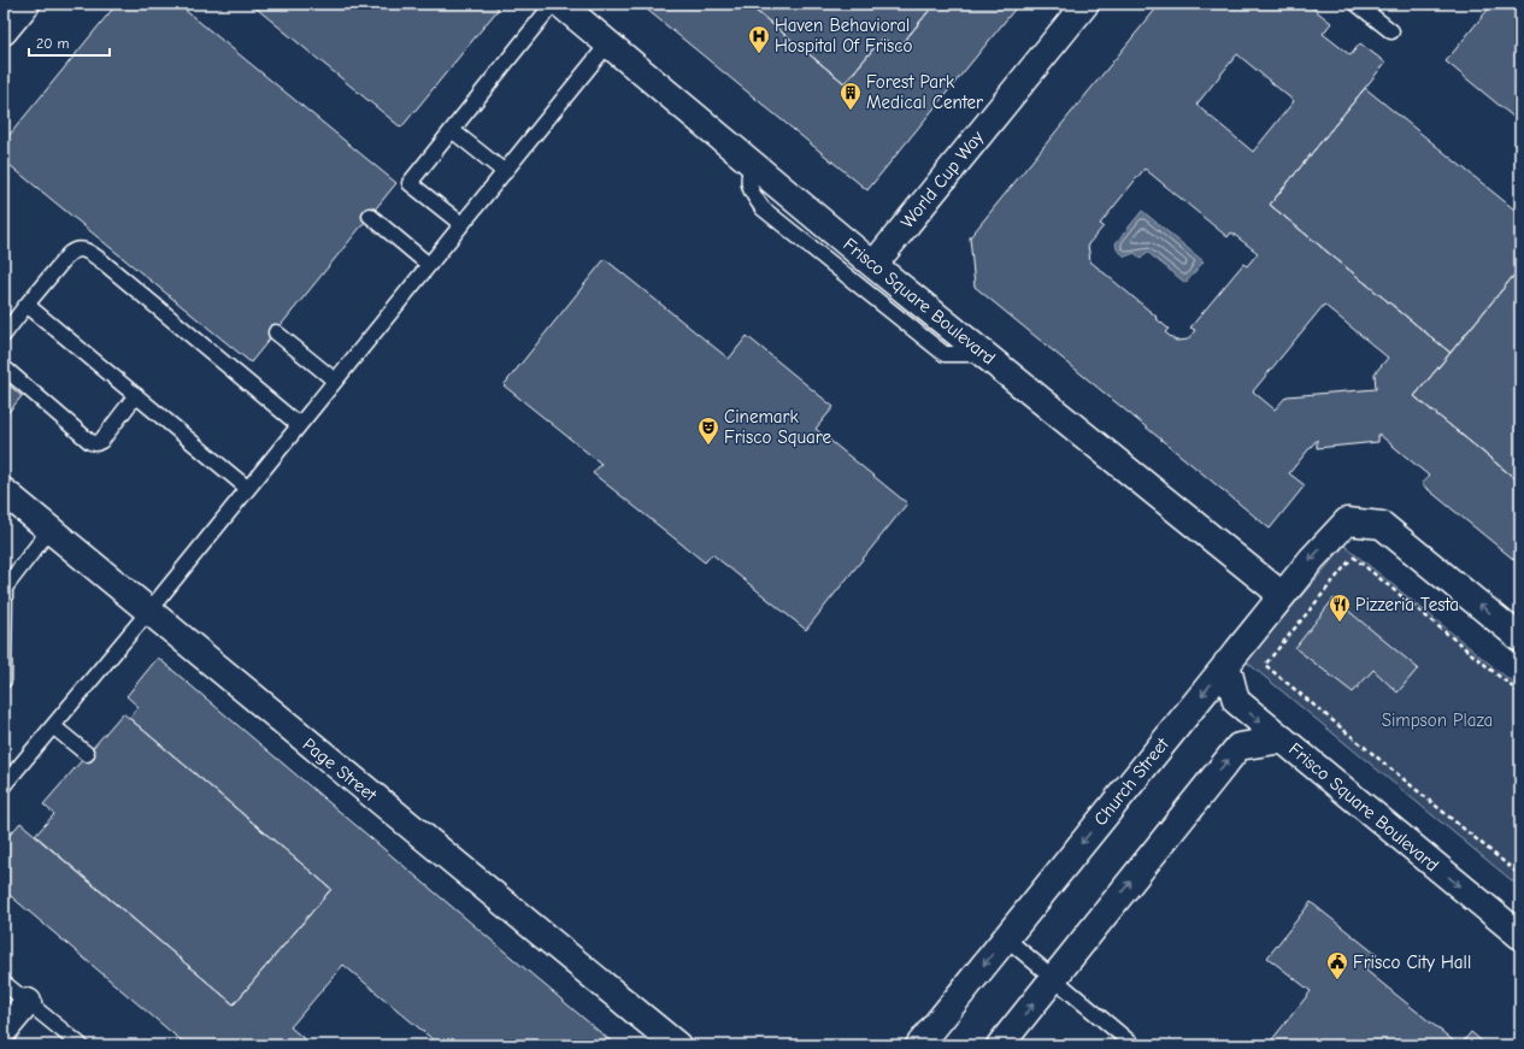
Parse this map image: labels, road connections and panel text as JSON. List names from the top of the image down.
{
  "streets": {
    "street": [
      "World Cup Way",
      "Frisco Square Boulevard",
      "Page Street",
      "Church Street"
    ]
  },
  "crossings": [
    ["World Cup Way", "Frisco Square Boulevard"],
    ["Frisco Square Boulevard", "Church Street"]
  ],
  "parks": ["Simpson Plaza"],
  "places": {
    "hospital": ["Haven Behavioral Hospital Of Frisco"],
    "building": ["Forest Park Medical Center"],
    "theatre": ["Cinemark Frisco Square"],
    "restaurant": ["Pizzeria Testa"],
    "public building": ["Frisco City Hall"]
  },
  "scale_bar": "20 m"
}
